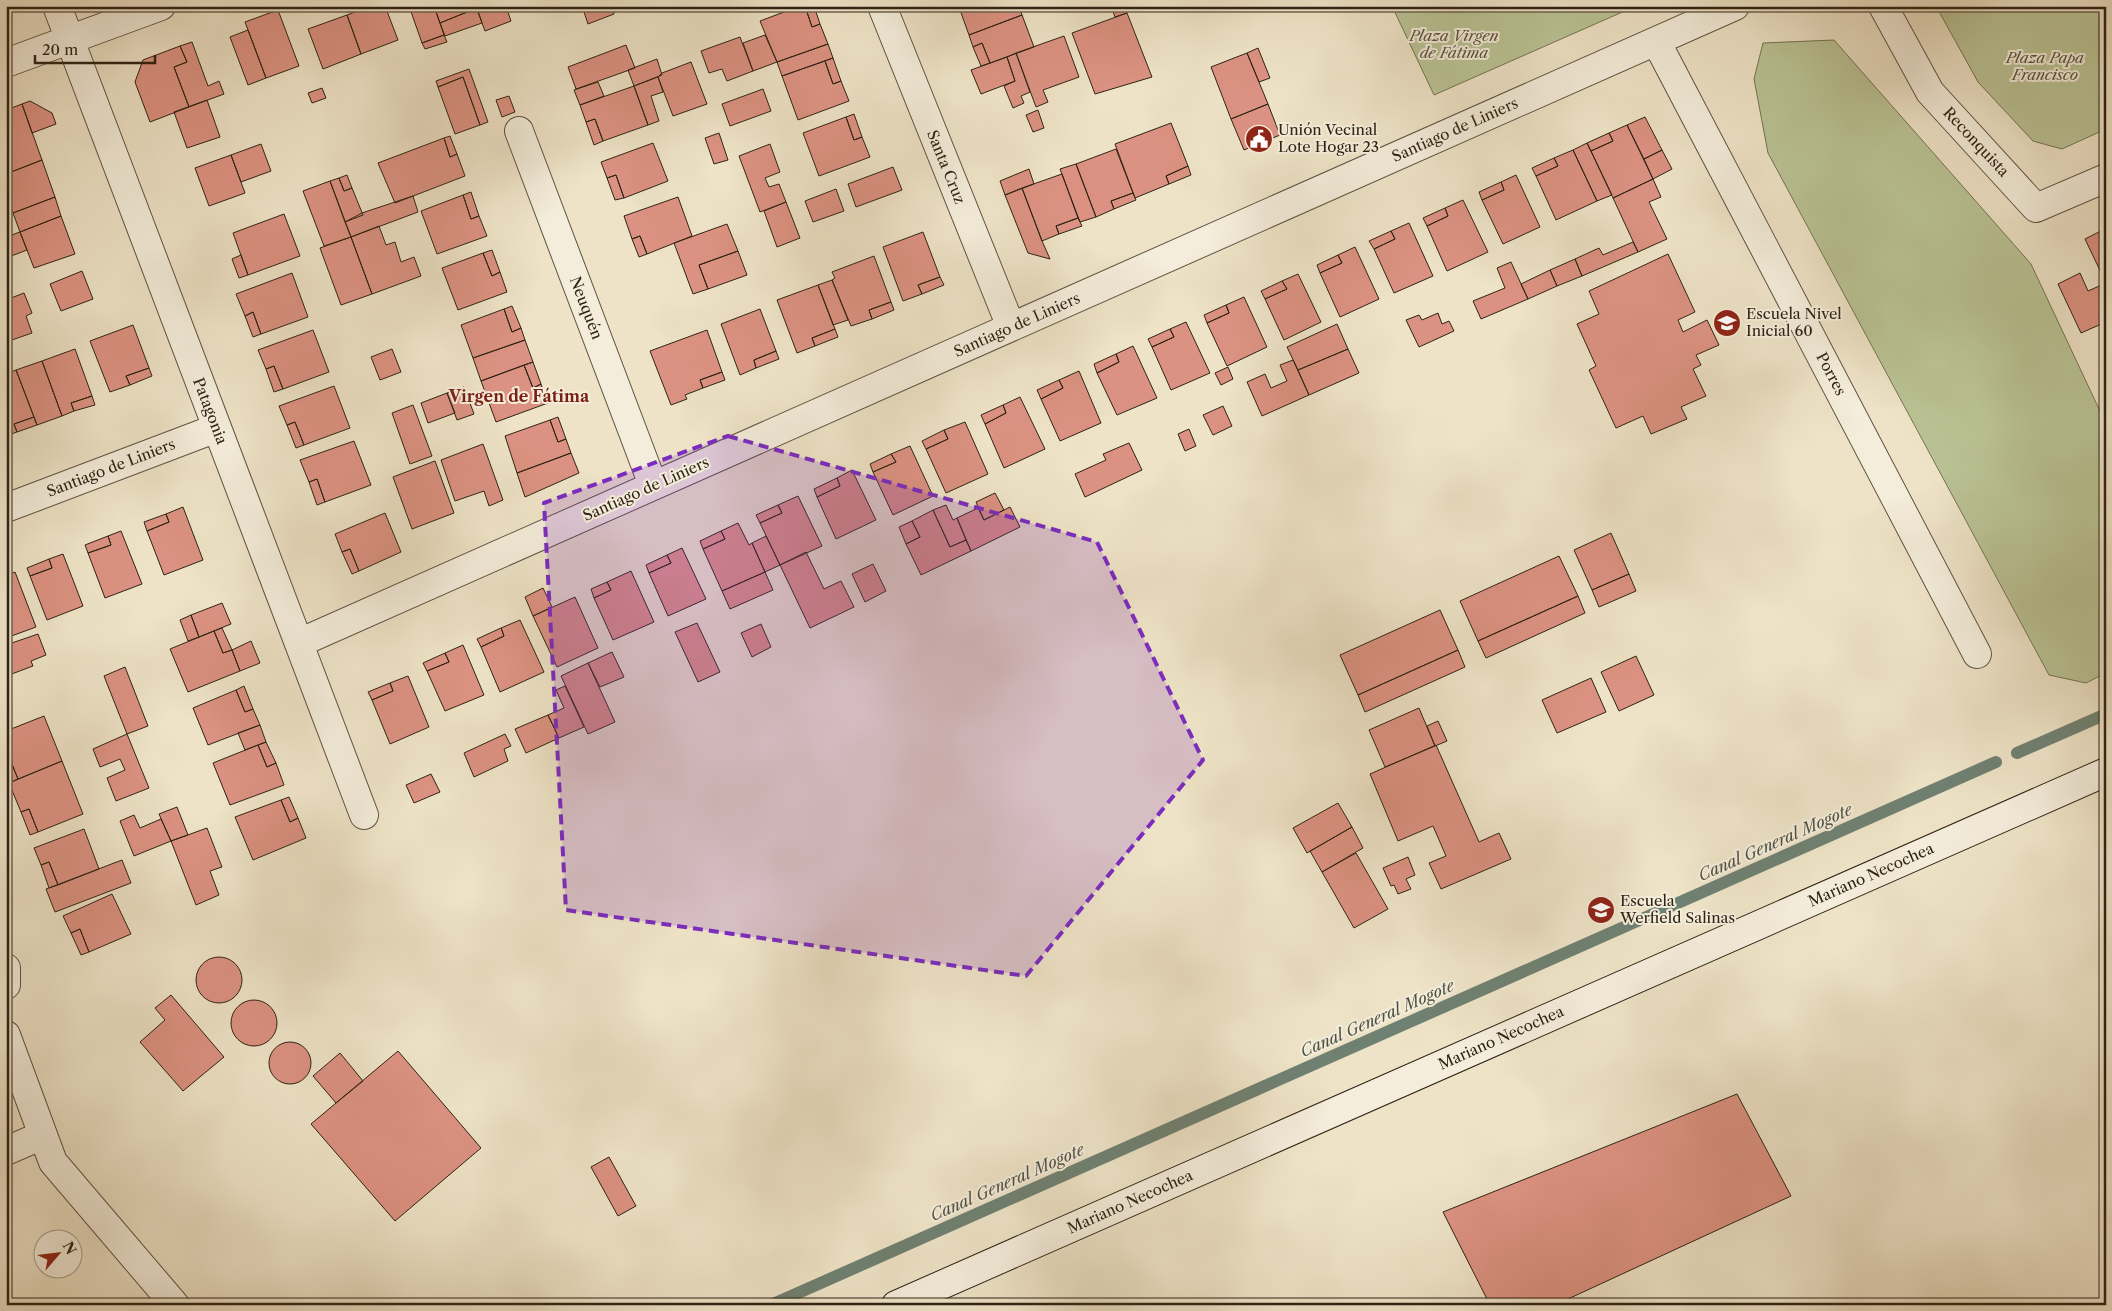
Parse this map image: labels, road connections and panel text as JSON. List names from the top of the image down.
{
  "streets": {
    "street": [
      "Santiago de Liniers",
      "Reconquista",
      "Santa Cruz",
      "Neuquén",
      "Porres",
      "Patagonia",
      "Mariano Necochea"
    ]
  },
  "crossings": [
    ["Santiago de Liniers", "Santa Cruz"],
    ["Santiago de Liniers", "Neuquén"],
    ["Santiago de Liniers", "Porres"],
    ["Santiago de Liniers", "Patagonia"]
  ],
  "districts": ["Virgen de Fátima"],
  "water": ["Canal General Mogote"],
  "parks": ["Plaza Virgen de Fátima", "Plaza Papa Francisco"],
  "places": {
    "public building": ["Unión Vecinal Lote Hogar 23"],
    "school or university": ["Escuela Nivel Inicial 60", "Escuela Werfield Salinas"]
  },
  "scale_bar": "20 m",
  "north": "top right"
}
